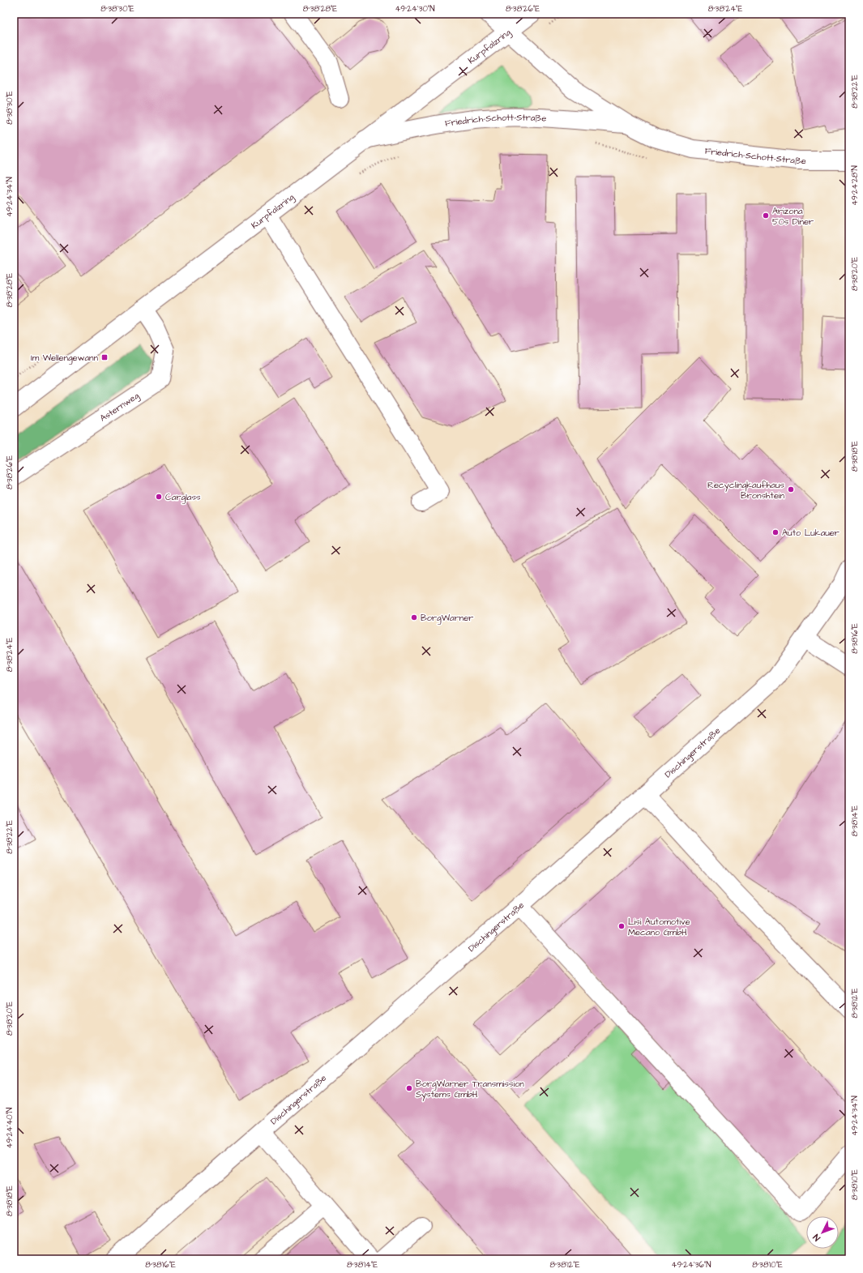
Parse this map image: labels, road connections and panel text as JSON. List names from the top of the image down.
{
  "streets": {
    "street": [
      "Kurpfalzring",
      "Friedrich-Schott-Straße",
      "Asternweg",
      "Dischingerstraße"
    ]
  },
  "crossings": [
    ["Kurpfalzring", "Friedrich-Schott-Straße"],
    ["Kurpfalzring", "Asternweg"]
  ],
  "places": {
    "other": [
      "Arizona 50s Diner",
      "Recyclingkaufhaus Bronshtein",
      "Carglass",
      "Auto Lukauer",
      "BorgWarner",
      "Lisi Automotive Mecano GmbH",
      "BorgWarner Transmission Systems GmbH"
    ],
    "transit": ["Im Wellengewann"]
  },
  "north": "bottom left",
  "coordinates": [
    "8°38'30\"E",
    "8°38'28\"E",
    "49°24'30\"N",
    "8°38'26\"E",
    "8°38'24\"E",
    "8°38'22\"E",
    "49°24'28\"N",
    "49°24'34\"N",
    "8°38'20\"E",
    "8°38'18\"E",
    "8°38'16\"E",
    "8°38'14\"E",
    "8°38'12\"E",
    "49°24'40\"N",
    "8°38'10\"E",
    "49°24'36\"N"
  ]
}
